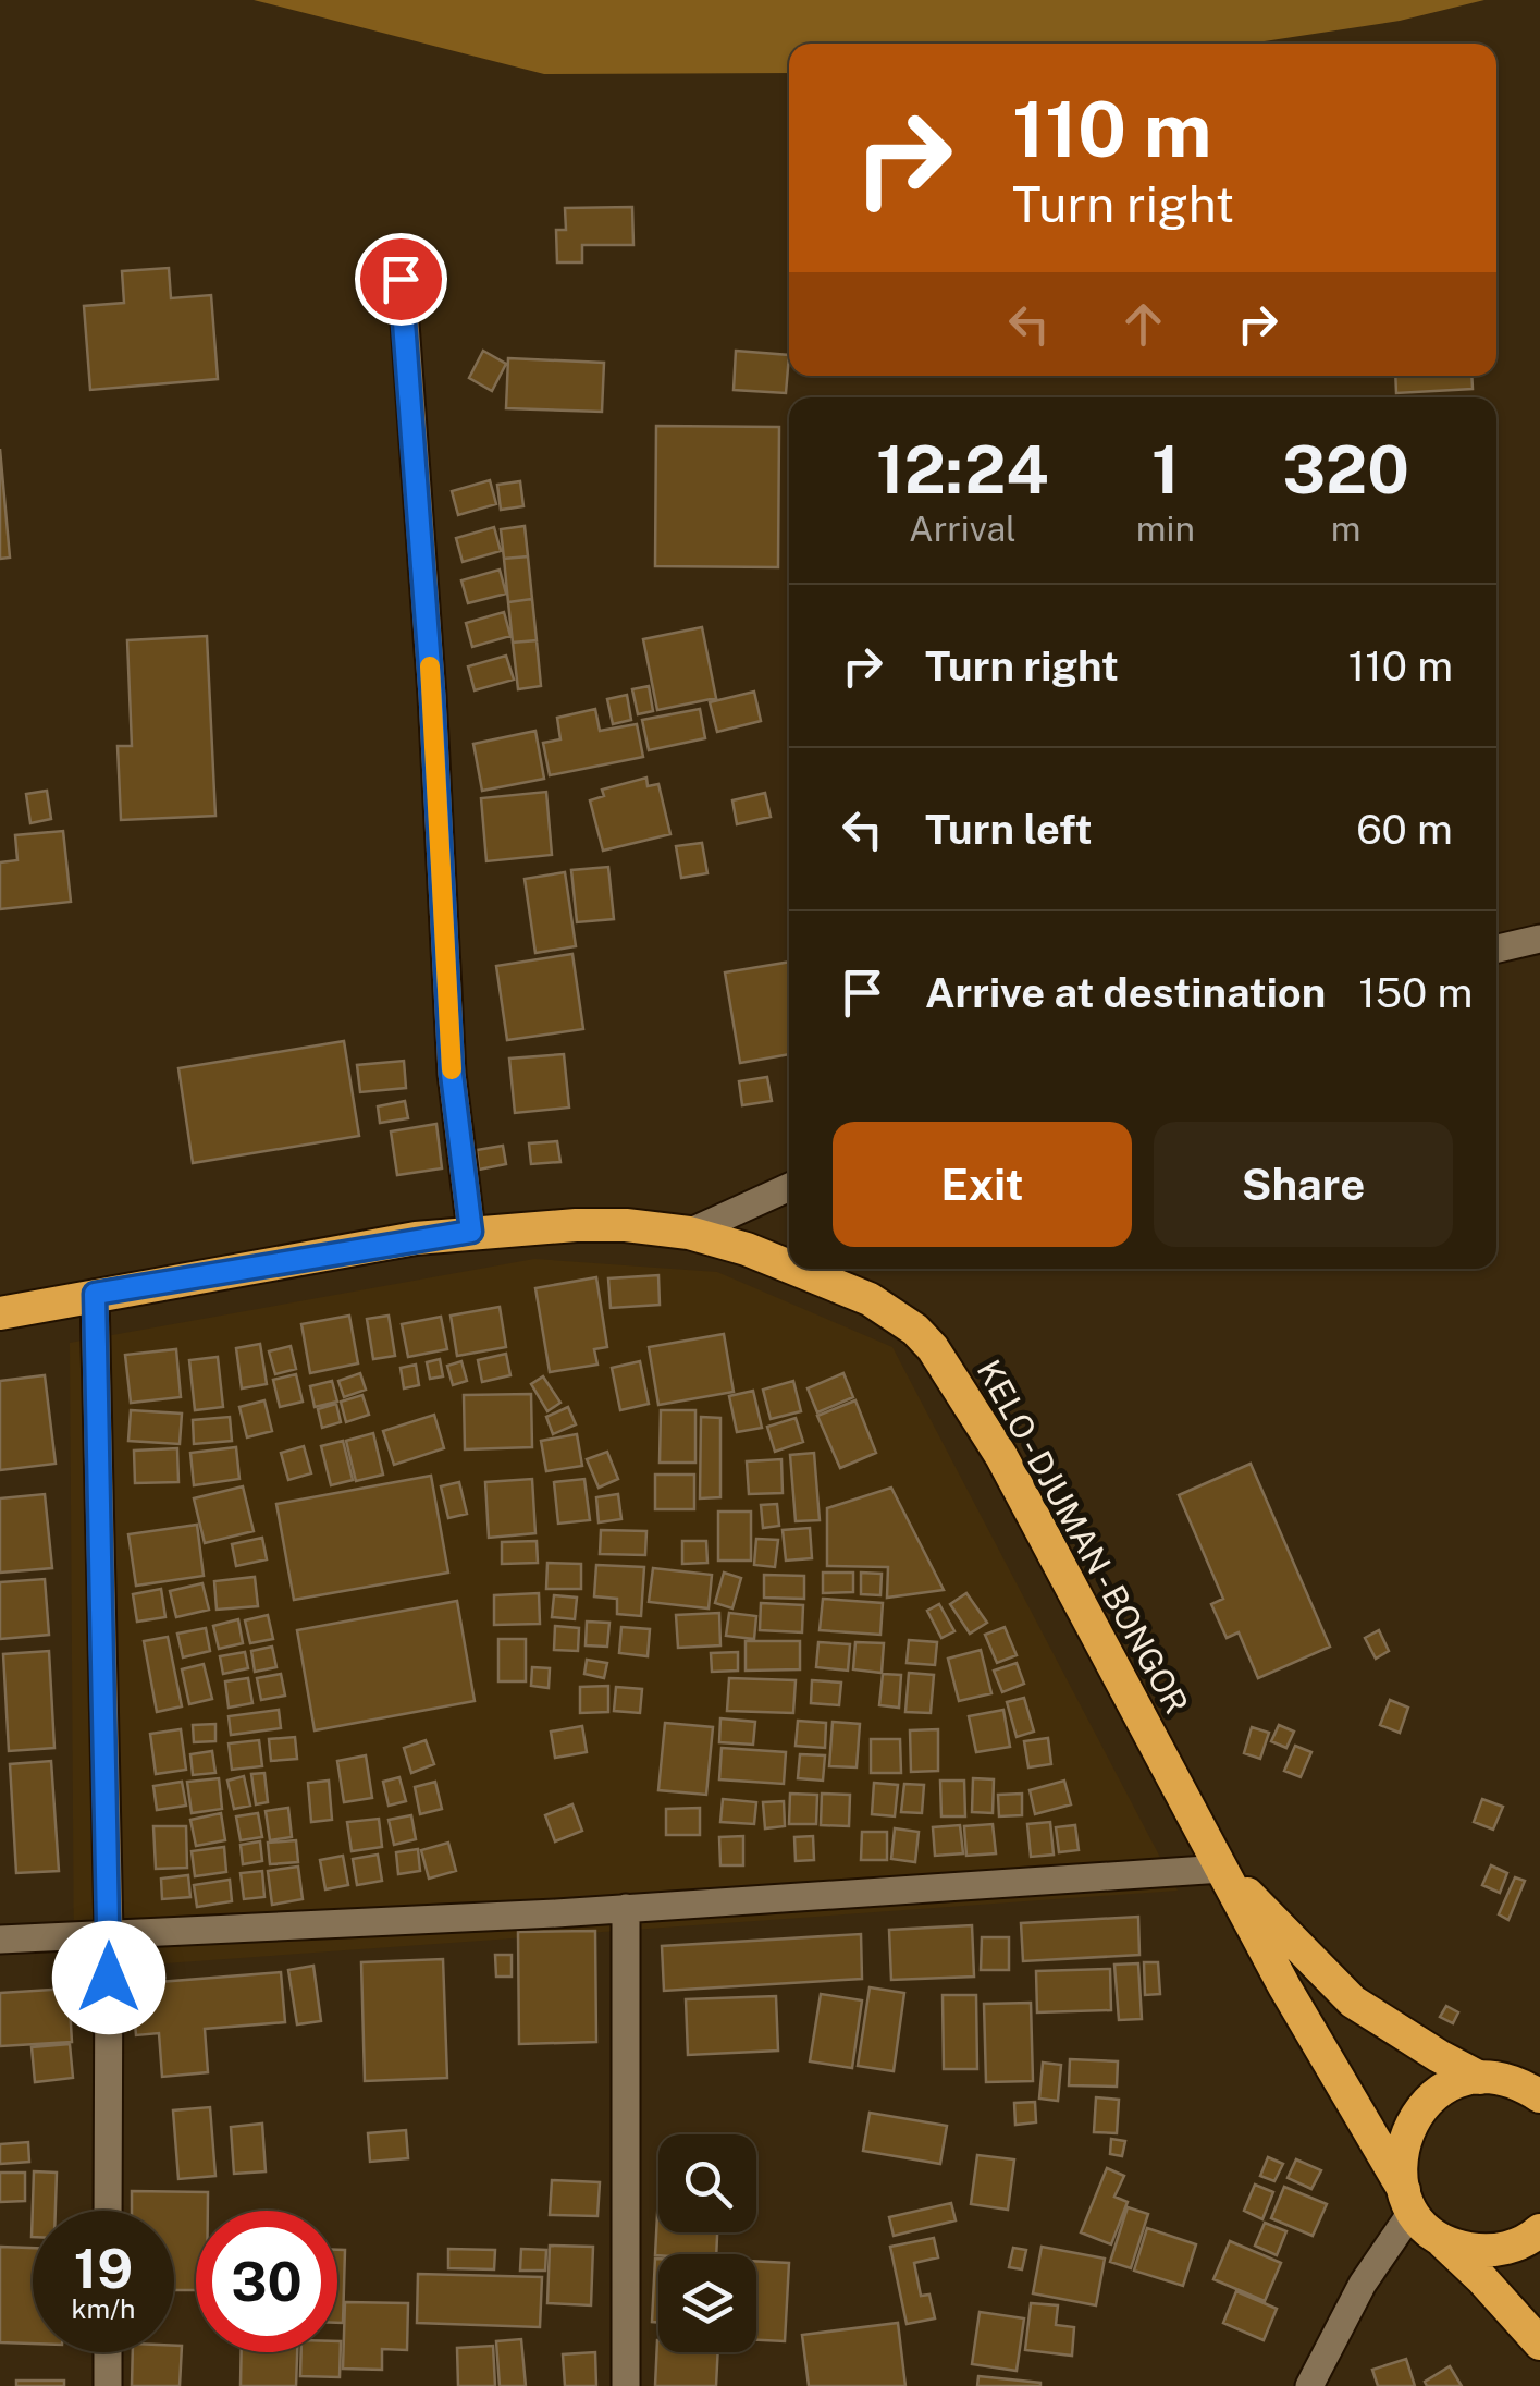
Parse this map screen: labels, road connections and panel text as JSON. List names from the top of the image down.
{
  "streets": {
    "highway": ["KELO - DJUMAN - BONGOR"]
  },
  "page": {
    "turn": ["110 m", "Turn right"],
    "eta": [
      "12:24",
      "Arrival",
      "1",
      "min",
      "320",
      "m"
    ],
    "list": [
      {
        "name": "Turn right",
        "value": "110 m"
      },
      {
        "name": "Turn left",
        "value": "60 m"
      },
      {
        "name": "Arrive at destination",
        "value": "150 m"
      }
    ],
    "buttons": ["Exit", "Share"],
    "speed": "19 km/h",
    "limit": "30"
  }
}
